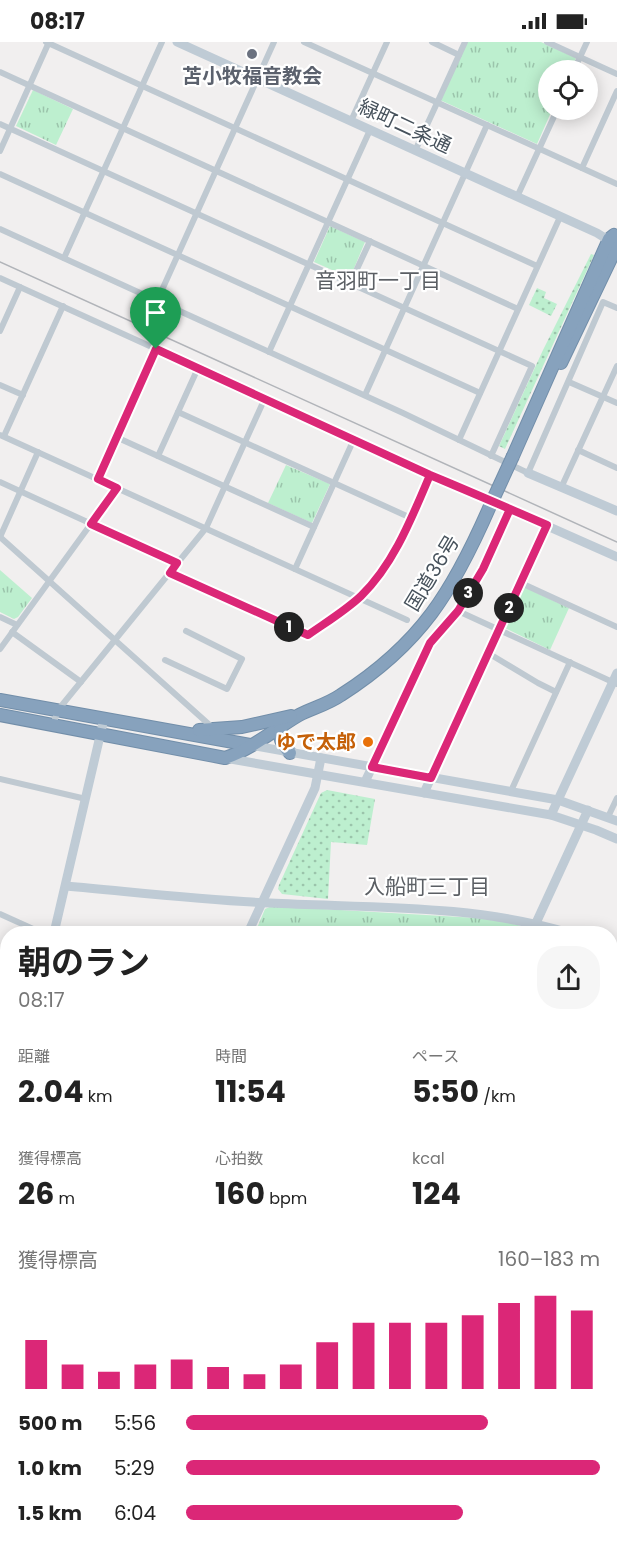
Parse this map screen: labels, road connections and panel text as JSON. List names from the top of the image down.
{
  "streets": {
    "highway": ["国道36号"],
    "street": ["緑町二条通"]
  },
  "crossings": [
    ["緑町二条通", "国道36号"]
  ],
  "districts": ["音羽町一丁目", "入船町三丁目"],
  "places": ["苫小牧福音教会", "ゆで太郎"],
  "page": {
    "status": "08:17",
    "pins": ["3", "2", "1"],
    "heading": ["朝のラン", "08:17"],
    "stats": [
      ["距離", "2.04 km"],
      ["時間", "11:54"],
      ["ペース", "5:50 /km"],
      ["獲得標高", "26 m"],
      ["心拍数", "160 bpm"],
      ["kcal", "124"]
    ],
    "chart": ["獲得標高", "160–183 m"],
    "list": [
      {
        "name": "500 m",
        "note": "5:56"
      },
      {
        "name": "1.0 km",
        "note": "5:29"
      },
      {
        "name": "1.5 km",
        "note": "6:04"
      }
    ]
  }
}
